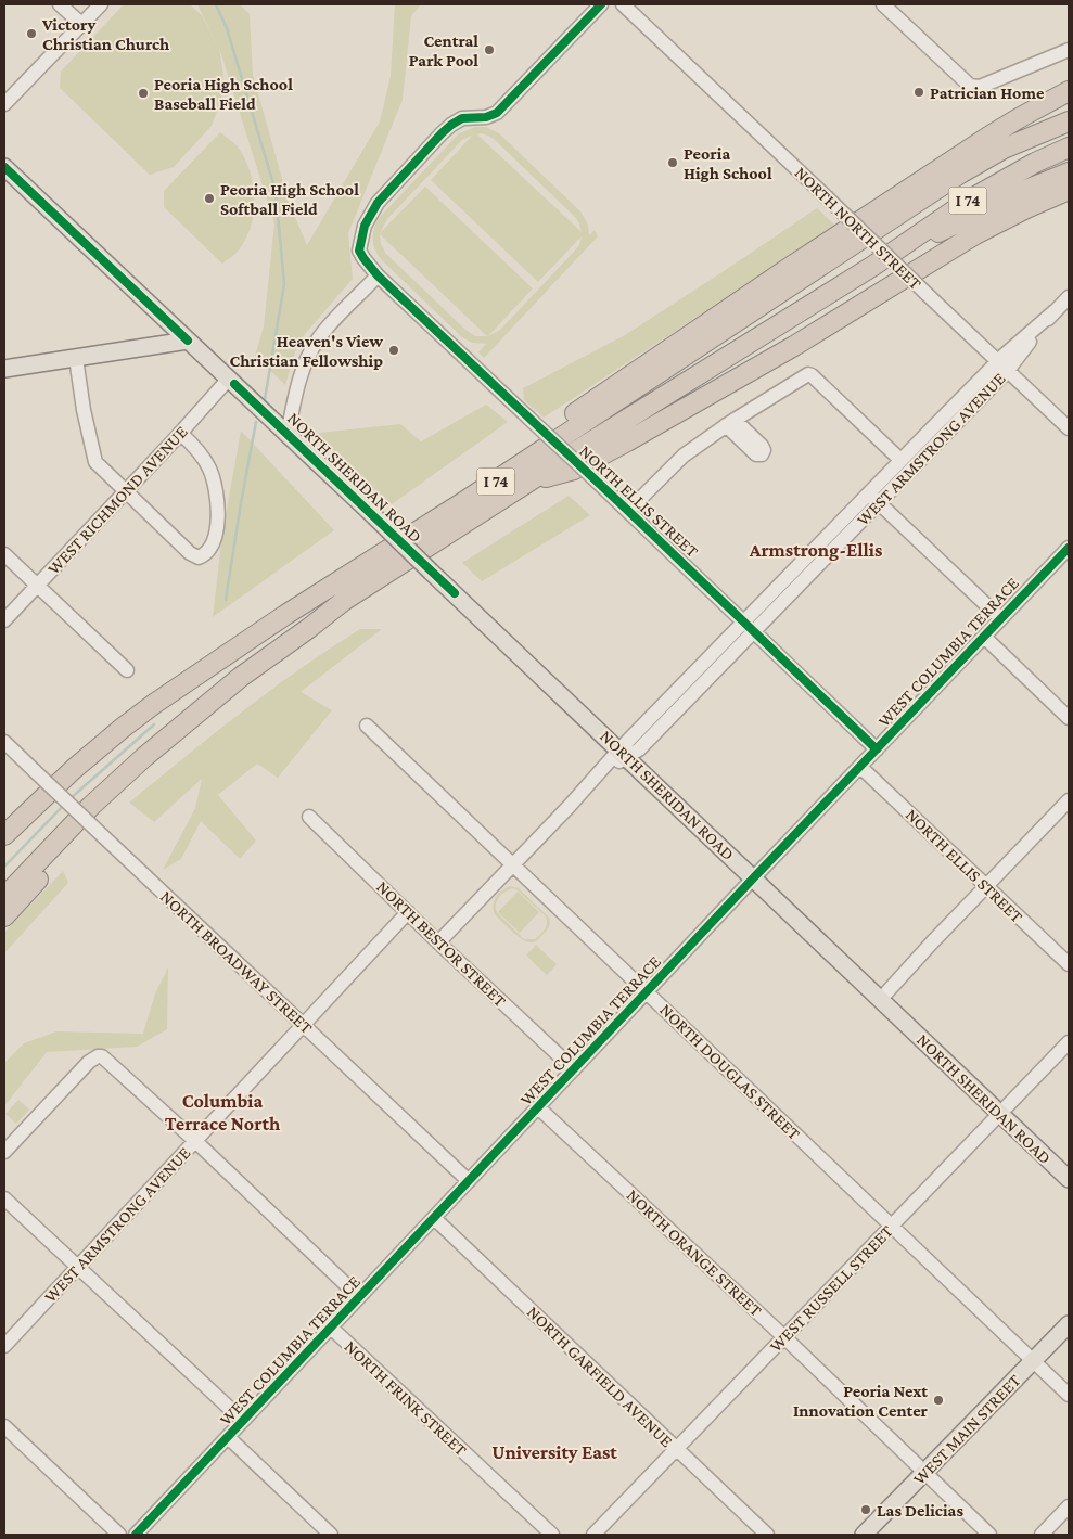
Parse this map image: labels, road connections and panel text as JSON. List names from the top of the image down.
{
  "streets": {
    "highway": ["I 74"],
    "main road": ["NORTH SHERIDAN ROAD", "WEST MAIN STREET"],
    "street": [
      "NORTH NORTH STREET",
      "WEST ARMSTRONG AVENUE",
      "WEST RICHMOND AVENUE",
      "NORTH ELLIS STREET",
      "WEST COLUMBIA TERRACE",
      "NORTH BESTOR STREET",
      "NORTH BROADWAY STREET",
      "NORTH DOUGLAS STREET",
      "NORTH ORANGE STREET",
      "WEST RUSSELL STREET",
      "NORTH GARFIELD AVENUE",
      "NORTH FRINK STREET"
    ]
  },
  "crossings": [
    ["NORTH NORTH STREET", "WEST ARMSTRONG AVENUE"],
    ["WEST ARMSTRONG AVENUE", "NORTH SHERIDAN ROAD"],
    ["WEST ARMSTRONG AVENUE", "NORTH ELLIS STREET"],
    ["WEST ARMSTRONG AVENUE", "NORTH BESTOR STREET"],
    ["WEST ARMSTRONG AVENUE", "NORTH BROADWAY STREET"],
    ["WEST ARMSTRONG AVENUE", "NORTH DOUGLAS STREET"],
    ["NORTH SHERIDAN ROAD", "WEST RICHMOND AVENUE"],
    ["NORTH SHERIDAN ROAD", "WEST COLUMBIA TERRACE"],
    ["NORTH SHERIDAN ROAD", "WEST RUSSELL STREET"],
    ["NORTH ELLIS STREET", "WEST COLUMBIA TERRACE"],
    ["WEST COLUMBIA TERRACE", "NORTH BESTOR STREET"],
    ["WEST COLUMBIA TERRACE", "NORTH BROADWAY STREET"],
    ["WEST COLUMBIA TERRACE", "NORTH DOUGLAS STREET"],
    ["WEST COLUMBIA TERRACE", "NORTH ORANGE STREET"],
    ["WEST COLUMBIA TERRACE", "NORTH GARFIELD AVENUE"],
    ["WEST COLUMBIA TERRACE", "NORTH FRINK STREET"],
    ["NORTH DOUGLAS STREET", "WEST RUSSELL STREET"],
    ["NORTH DOUGLAS STREET", "WEST MAIN STREET"],
    ["NORTH ORANGE STREET", "WEST RUSSELL STREET"],
    ["NORTH ORANGE STREET", "WEST MAIN STREET"],
    ["WEST RUSSELL STREET", "NORTH GARFIELD AVENUE"]
  ],
  "districts": ["Armstrong-Ellis", "Columbia Terrace North", "University East"],
  "places": [
    "Victory Christian Church",
    "Central Park Pool",
    "Patrician Home",
    "Peoria High School Baseball Field",
    "Peoria High School",
    "Peoria High School Softball Field",
    "Heaven's View Christian Fellowship",
    "Peoria Next Innovation Center",
    "Las Delicias"
  ]
}
